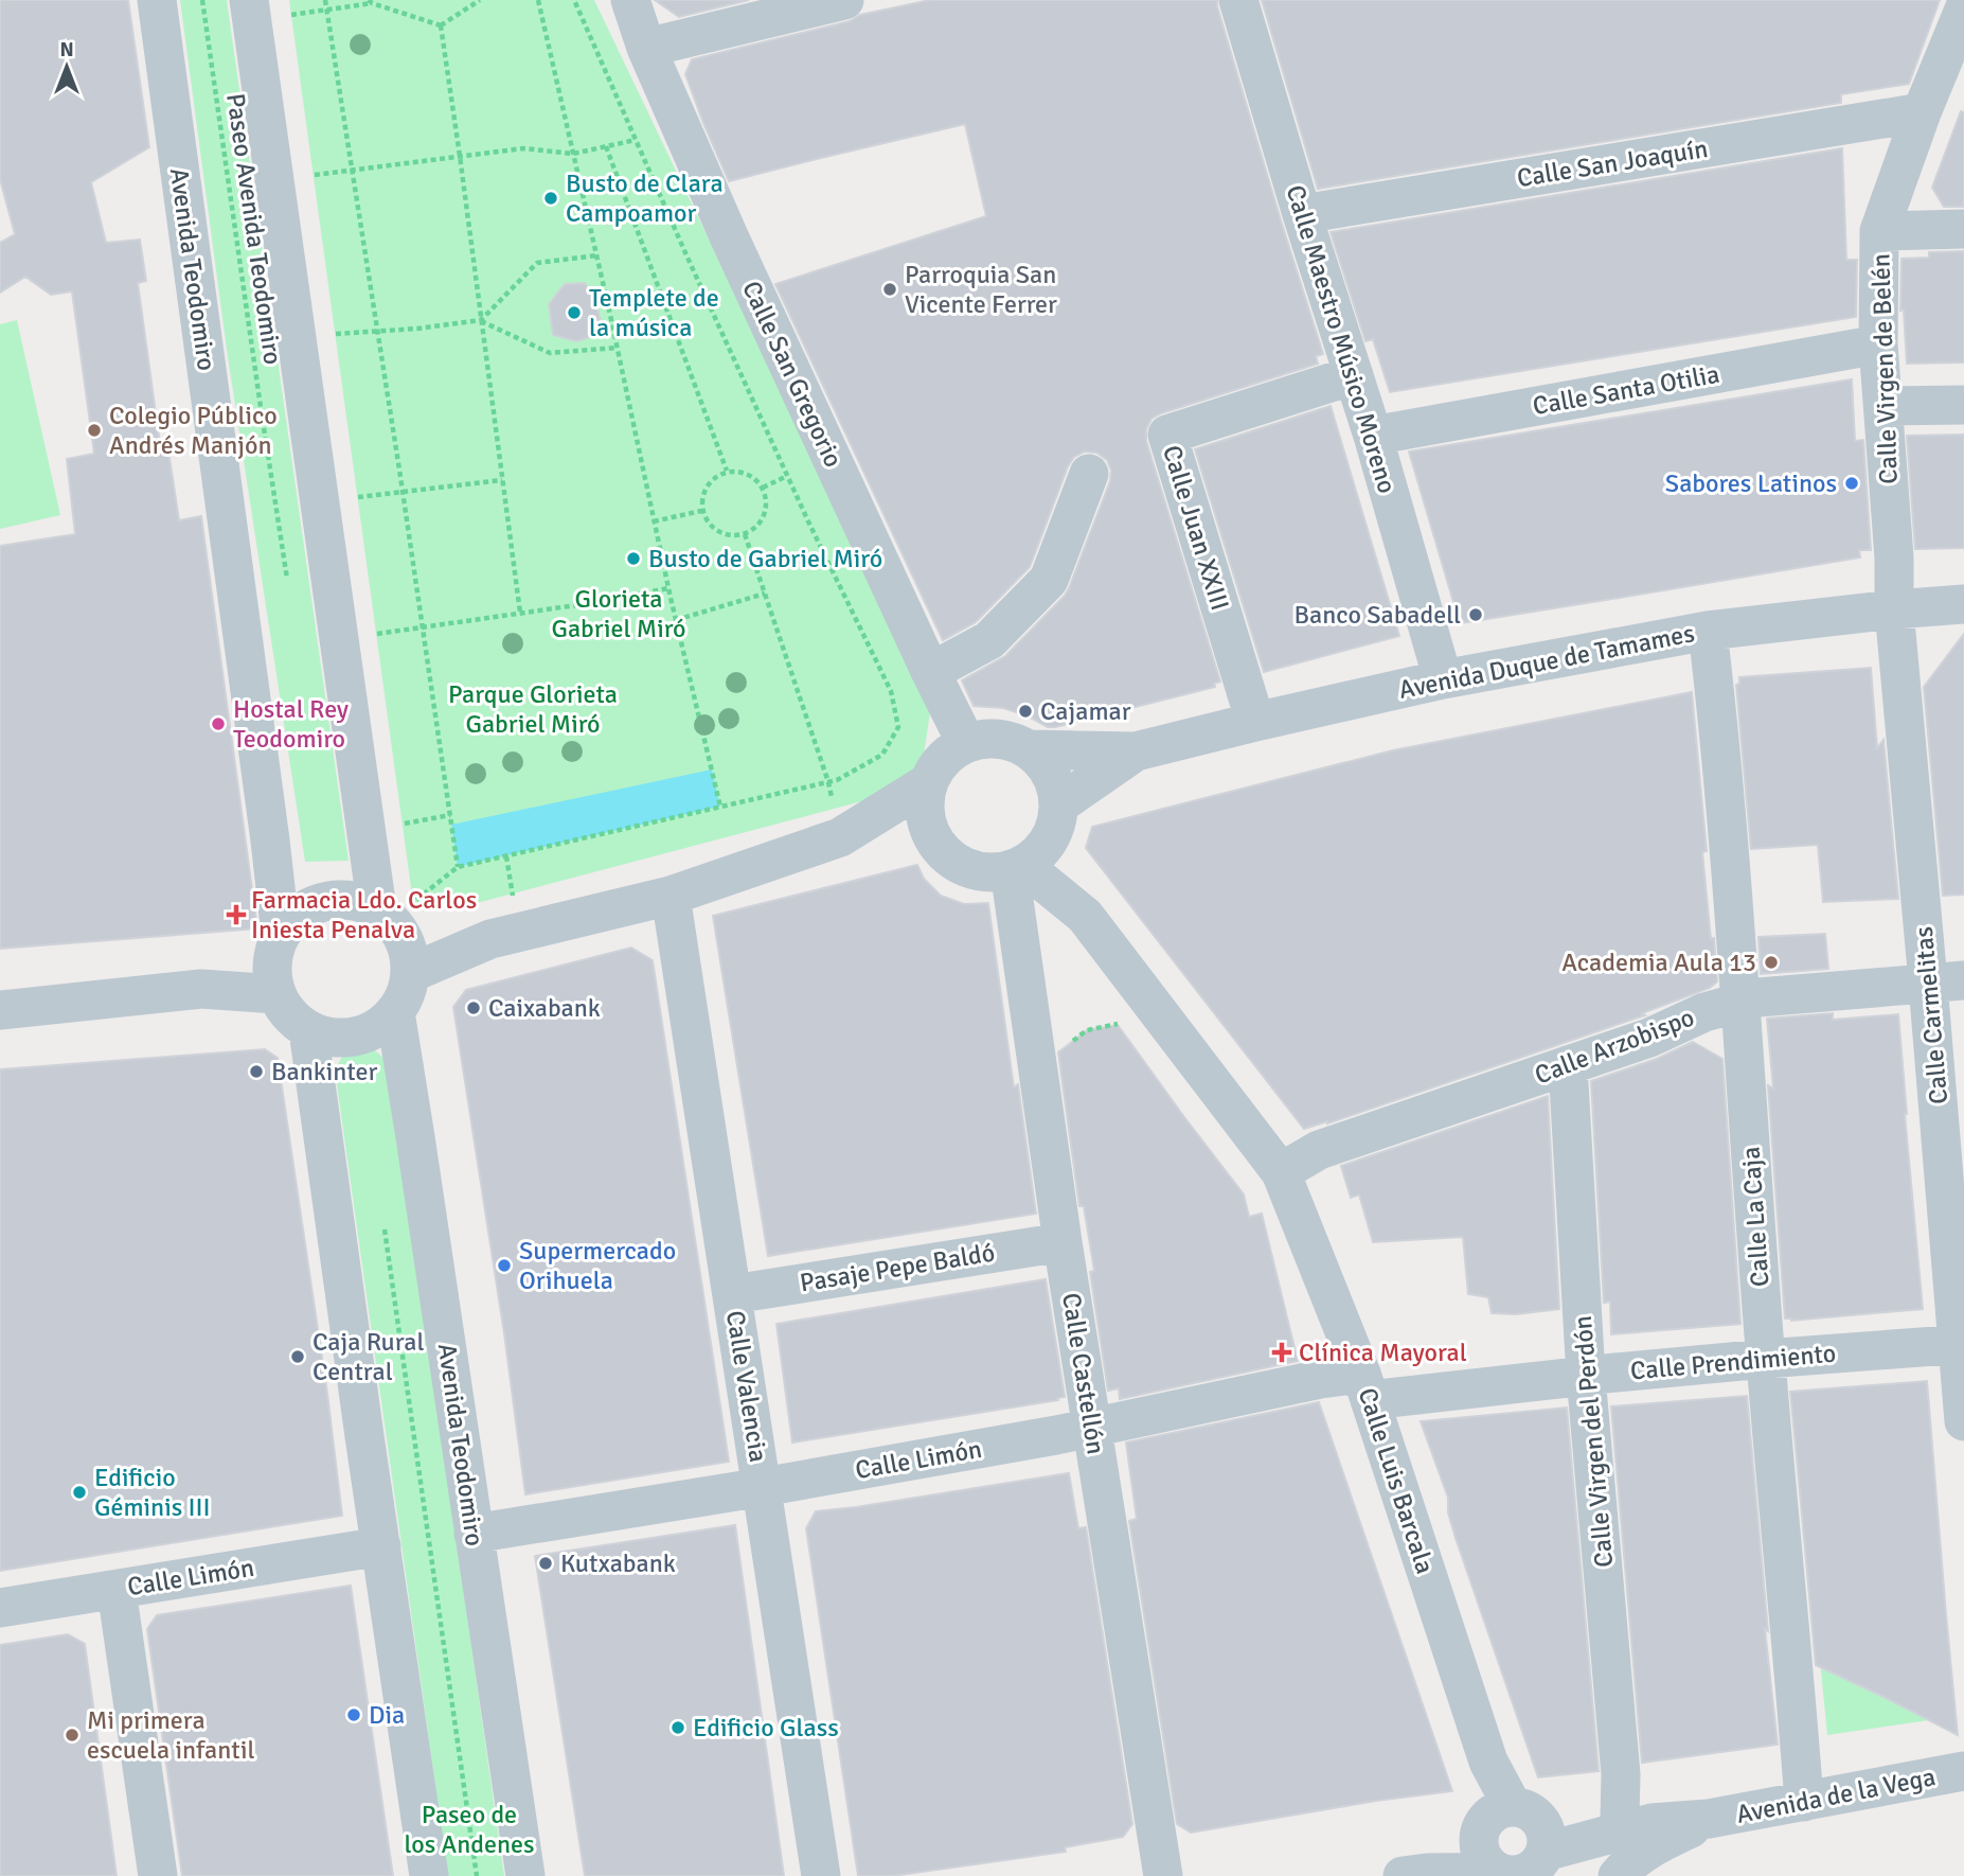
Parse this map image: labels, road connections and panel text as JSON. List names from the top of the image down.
{
  "streets": {
    "street": [
      "Calle San Joaquín",
      "Avenida Teodomiro",
      "Calle Maestro Músico Moreno",
      "Calle Virgen de Belén",
      "Calle San Gregorio",
      "Calle Santa Otilia",
      "Calle Juan XXIII",
      "Avenida Duque de Tamames",
      "Calle Carmelitas",
      "Calle Arzobispo",
      "Calle La Caja",
      "Pasaje Pepe Baldó",
      "Calle Prendimiento",
      "Calle Castellón",
      "Calle Valencia",
      "Calle Virgen del Perdón",
      "Calle Limón",
      "Calle Luis Barcala",
      "Avenida de la Vega"
    ],
    "path": ["Paseo Avenida Teodomiro"]
  },
  "crossings": [
    ["Calle San Joaquín", "Calle Maestro Músico Moreno"],
    ["Calle San Joaquín", "Calle Virgen de Belén"],
    ["Avenida Teodomiro", "Calle Limón"],
    ["Calle Maestro Músico Moreno", "Calle Santa Otilia"],
    ["Calle Maestro Músico Moreno", "Calle Juan XXIII"],
    ["Calle Maestro Músico Moreno", "Avenida Duque de Tamames"],
    ["Calle Virgen de Belén", "Calle Santa Otilia"],
    ["Calle Virgen de Belén", "Avenida Duque de Tamames"],
    ["Calle Virgen de Belén", "Calle Carmelitas"],
    ["Calle San Gregorio", "Avenida Duque de Tamames"],
    ["Calle San Gregorio", "Calle Castellón"],
    ["Calle San Gregorio", "Calle Luis Barcala"],
    ["Calle Juan XXIII", "Avenida Duque de Tamames"],
    ["Avenida Duque de Tamames", "Calle Carmelitas"],
    ["Avenida Duque de Tamames", "Calle La Caja"],
    ["Avenida Duque de Tamames", "Calle Castellón"],
    ["Avenida Duque de Tamames", "Calle Luis Barcala"],
    ["Calle Carmelitas", "Calle Arzobispo"],
    ["Calle Carmelitas", "Calle Prendimiento"],
    ["Calle Arzobispo", "Calle La Caja"],
    ["Calle Arzobispo", "Calle Virgen del Perdón"],
    ["Calle Arzobispo", "Calle Luis Barcala"],
    ["Calle La Caja", "Calle Prendimiento"],
    ["Calle La Caja", "Avenida de la Vega"],
    ["Pasaje Pepe Baldó", "Calle Castellón"],
    ["Pasaje Pepe Baldó", "Calle Valencia"],
    ["Calle Prendimiento", "Calle Virgen del Perdón"],
    ["Calle Prendimiento", "Calle Limón"],
    ["Calle Prendimiento", "Calle Luis Barcala"],
    ["Calle Castellón", "Calle Limón"],
    ["Calle Castellón", "Calle Luis Barcala"],
    ["Calle Valencia", "Calle Limón"],
    ["Calle Virgen del Perdón", "Avenida de la Vega"],
    ["Calle Limón", "Calle Luis Barcala"],
    ["Calle Luis Barcala", "Avenida de la Vega"]
  ],
  "parks": ["Glorieta Gabriel Miró", "Parque Glorieta Gabriel Miró", "Paseo de los Andenes"],
  "places": {
    "other": [
      "Busto de Clara Campoamor",
      "Parroquia San Vicente Ferrer",
      "Templete de la música",
      "Colegio Público Andrés Manjón",
      "Sabores Latinos",
      "Busto de Gabriel Miró",
      "Banco Sabadell",
      "Cajamar",
      "Hostal Rey Teodomiro",
      "Academia Aula 13",
      "Caixabank",
      "Bankinter",
      "Supermercado Orihuela",
      "Caja Rural Central",
      "Edificio Géminis III",
      "Kutxabank",
      "Dia",
      "Edificio Glass",
      "Mi primera escuela infantil"
    ],
    "health": ["Farmacia Ldo. Carlos Iniesta Penalva", "Clínica Mayoral"]
  },
  "north": "top"
}
